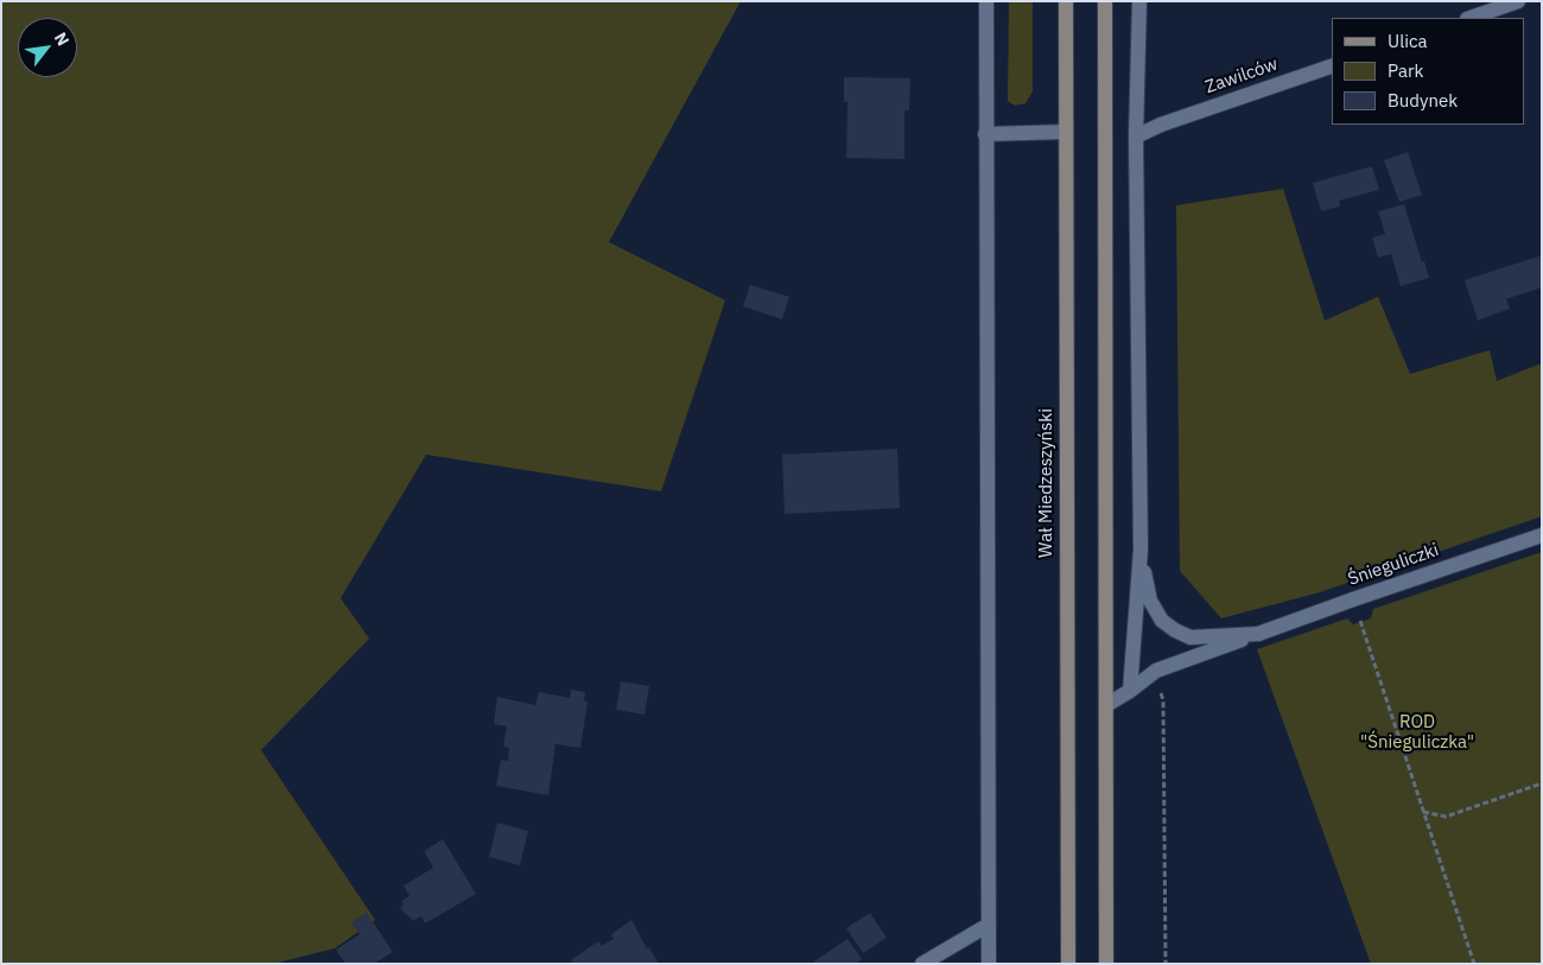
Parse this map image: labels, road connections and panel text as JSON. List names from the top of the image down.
{
  "streets": {
    "main road": ["Wał Miedzeszyński"],
    "street": ["Zawilców", "Śnieguliczki"]
  },
  "parks": ["ROD \"Śnieguliczka\""],
  "legend": ["Ulica", "Park", "Budynek"],
  "north": "top right"
}
